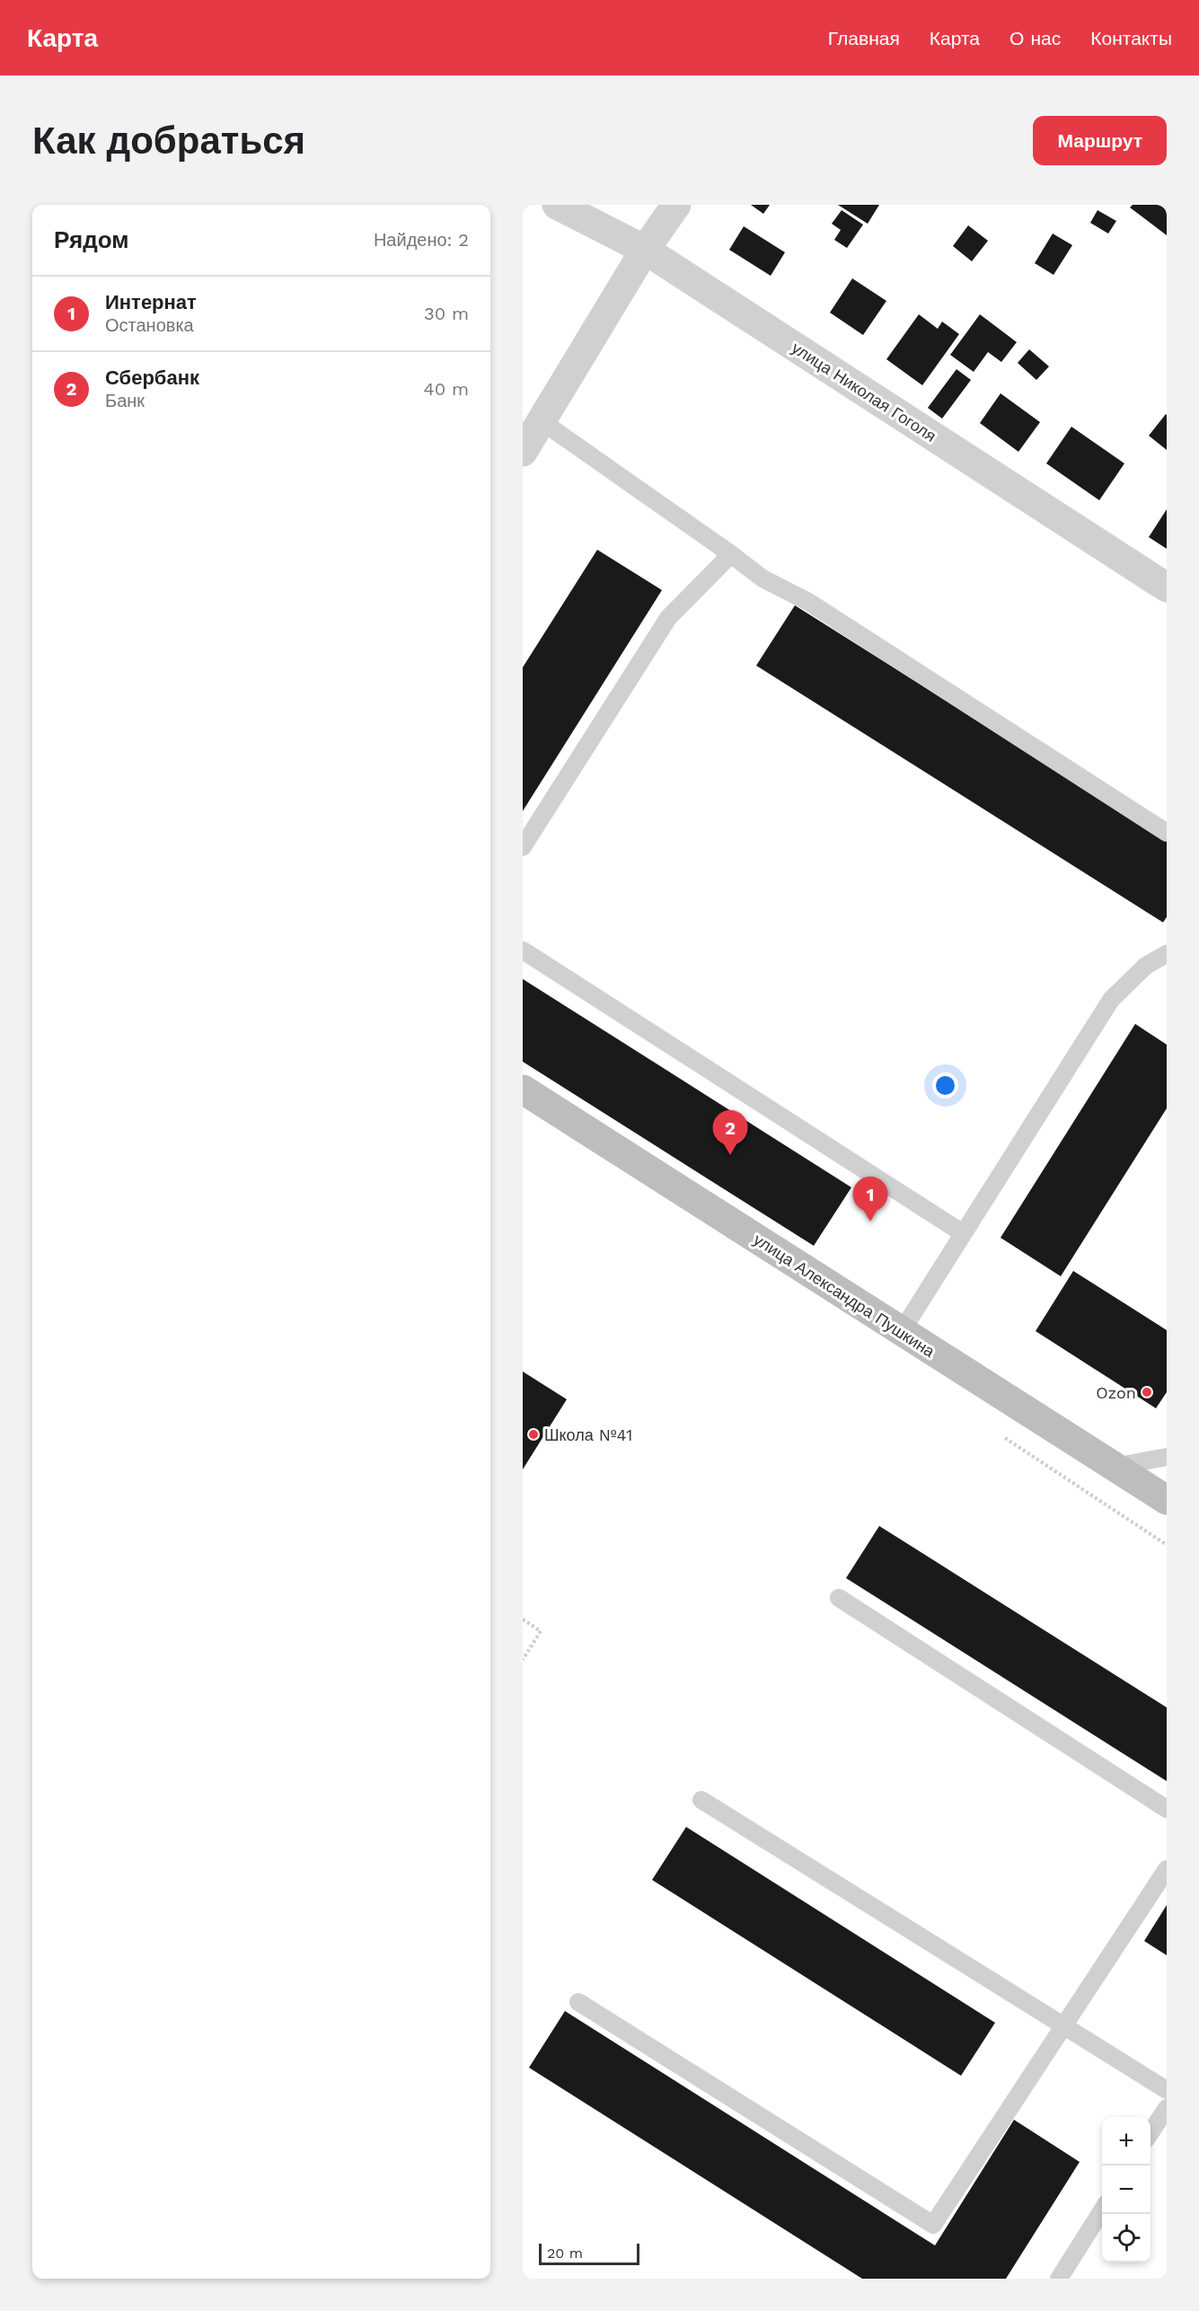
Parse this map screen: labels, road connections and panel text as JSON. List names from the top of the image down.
{
  "streets": {
    "main road": ["улица Александра Пушкина"],
    "street": ["улица Николая Гоголя"]
  },
  "places": ["Ozon", "Школа №41"],
  "scale_bar": "20 m",
  "page": {
    "header": "Карта",
    "nav": [
      "Главная",
      "Карта",
      "О нас",
      "Контакты"
    ],
    "buttons": "Маршрут",
    "title": "Как добраться",
    "heading": ["Рядом", "Найдено: 2"],
    "list": [
      {
        "mark": "1",
        "name": "Интернат",
        "note": "Остановка",
        "value": "30 m"
      },
      {
        "mark": "2",
        "name": "Сбербанк",
        "note": "Банк",
        "value": "40 m"
      }
    ],
    "pins": ["2", "1"],
    "map_buttons": ["+", "−"],
    "scale": "20 m"
  }
}
